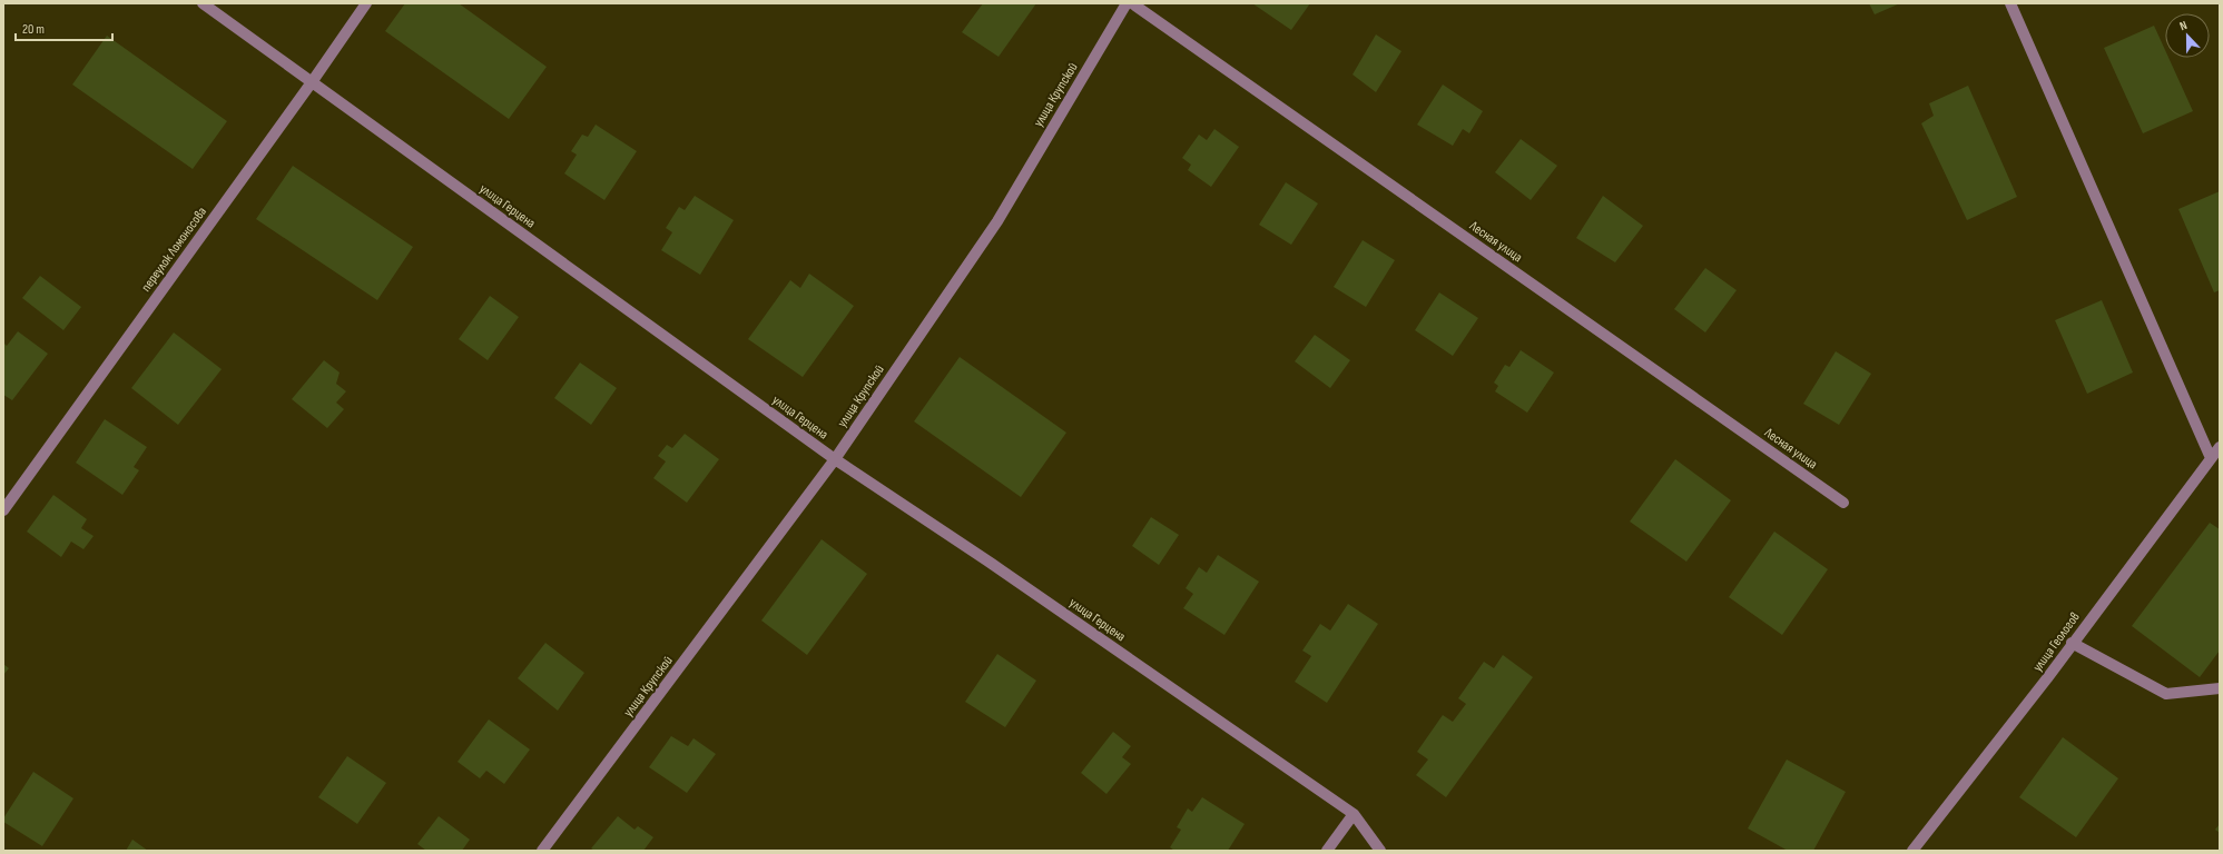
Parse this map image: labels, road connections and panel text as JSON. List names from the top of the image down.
{
  "streets": {
    "street": [
      "улица Крупской",
      "улица Герцена",
      "Лесная улица",
      "переулок Ломоносова",
      "улица Геологов"
    ]
  },
  "crossings": [
    ["улица Крупской", "улица Герцена"],
    ["улица Герцена", "переулок Ломоносова"]
  ],
  "scale_bar": "20 m",
  "north": "top"
}
